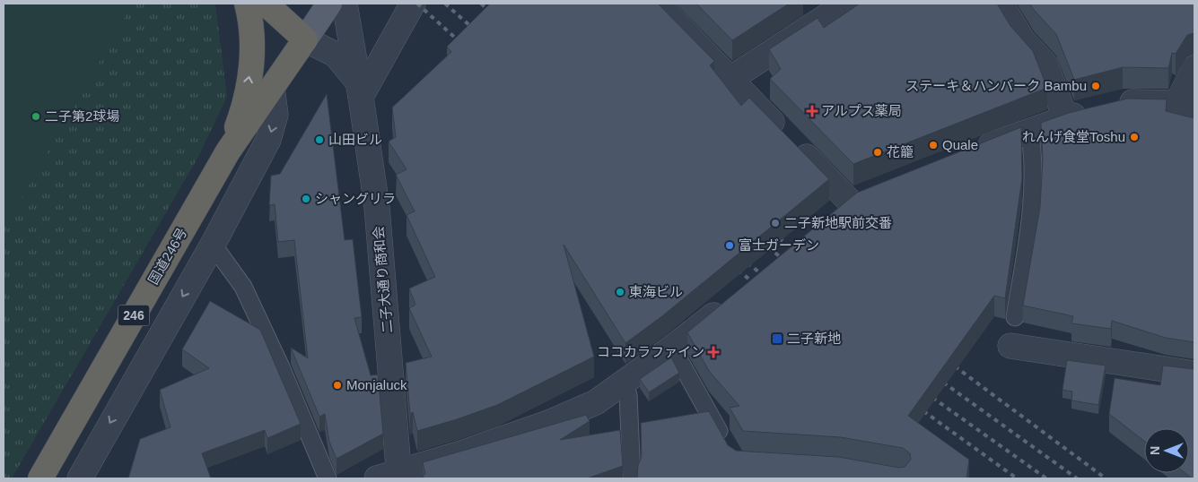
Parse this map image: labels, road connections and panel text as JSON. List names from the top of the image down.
{
  "streets": {
    "highway": ["国道246号", "246"],
    "street": ["二子大通り商和会"]
  },
  "crossings": [
    ["国道246号", "246"]
  ],
  "places": {
    "other": [
      "ステーキ＆ハンバーク Bambu",
      "二子第2球場",
      "れんげ食堂Toshu",
      "山田ビル",
      "Quale",
      "花籠",
      "シャングリラ",
      "二子新地駅前交番",
      "富士ガーデン",
      "東海ビル",
      "Monjaluck"
    ],
    "health": ["アルプス薬局", "ココカラファイン"],
    "transit": ["二子新地"]
  },
  "north": "left"
}
